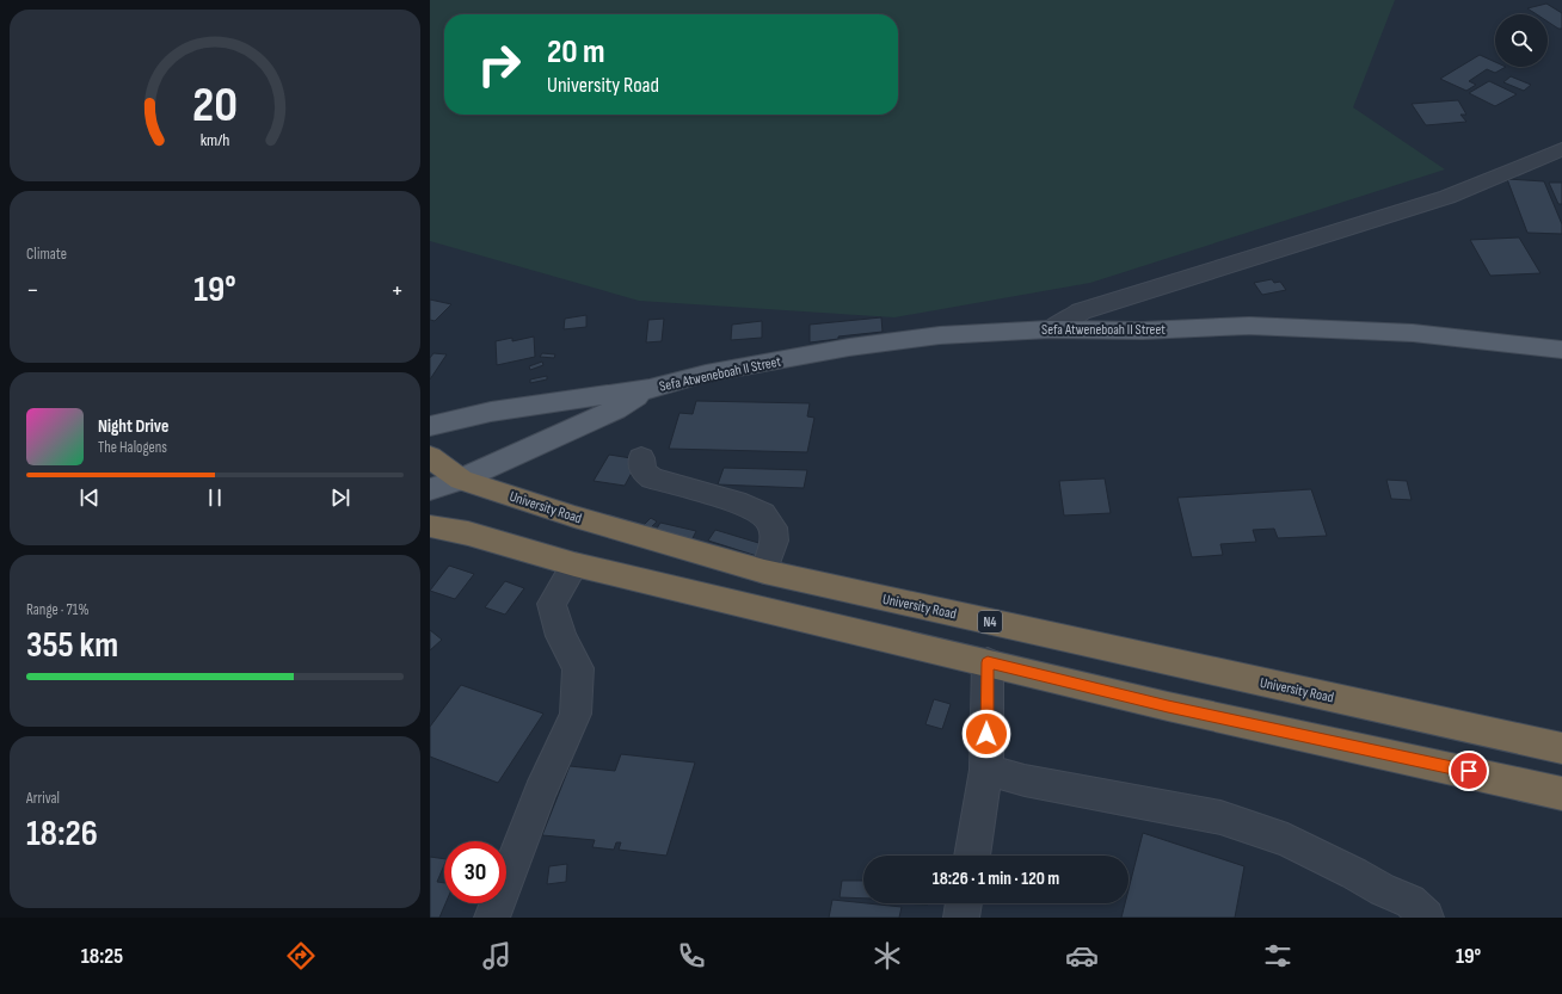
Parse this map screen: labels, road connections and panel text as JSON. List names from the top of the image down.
{
  "streets": {
    "highway": ["University Road", "N4"],
    "main road": ["Sefa Atweneboah II Street"]
  },
  "crossings": [
    ["Sefa Atweneboah II Street", "University Road"]
  ],
  "page": {
    "turn": ["20 m", "University Road"],
    "tile": [
      "Climate",
      ["Range · 71%", "355 km"],
      ["Arrival", "18:26"]
    ],
    "heat": ["−", "19°", "+"],
    "song": ["Night Drive", "The Halogens"],
    "limit": "30",
    "trip": "18:26 · 1 min · 120 m",
    "tabs": ["18:25", "19°"],
    "gauge": ["20", "km/h"]
  }
}
